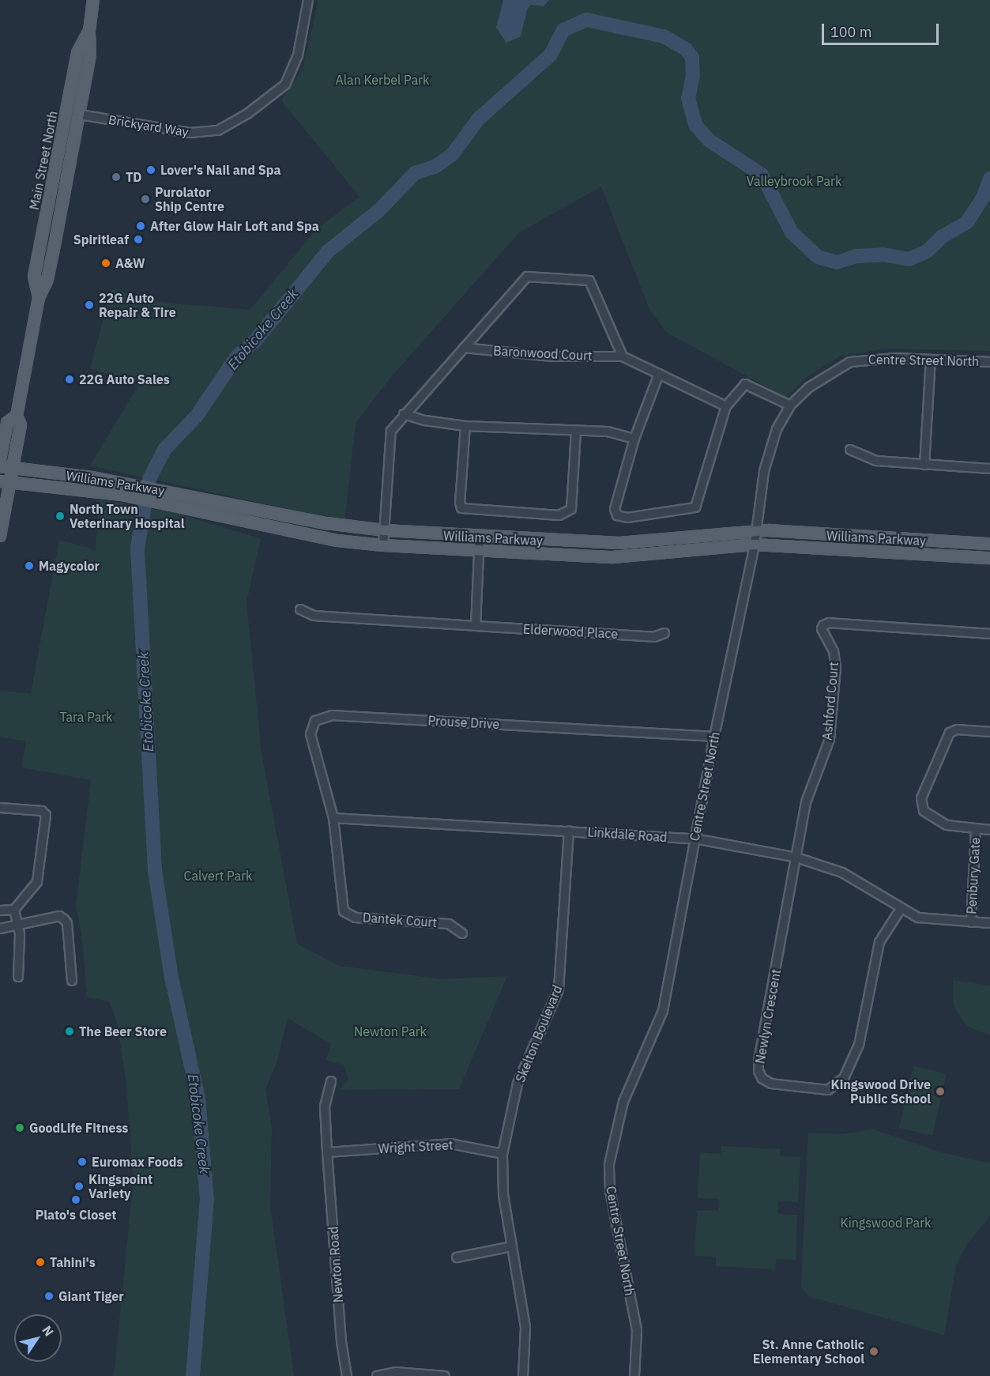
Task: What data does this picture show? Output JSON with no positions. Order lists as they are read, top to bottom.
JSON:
{
  "streets": {
    "main road": ["Main Street North", "Williams Parkway"],
    "street": [
      "Brickyard Way",
      "Baronwood Court",
      "Centre Street North",
      "Elderwood Place",
      "Ashford Court",
      "Prouse Drive",
      "Linkdale Road",
      "Penbury Gate",
      "Dantek Court",
      "Newlyn Crescent",
      "Skelton Boulevard",
      "Wright Street",
      "Newton Road"
    ]
  },
  "crossings": [
    ["Brickyard Way", "Main Street North"],
    ["Main Street North", "Williams Parkway"],
    ["Baronwood Court", "Williams Parkway"],
    ["Centre Street North", "Williams Parkway"],
    ["Centre Street North", "Prouse Drive"],
    ["Centre Street North", "Linkdale Road"],
    ["Ashford Court", "Linkdale Road"],
    ["Ashford Court", "Newlyn Crescent"],
    ["Prouse Drive", "Linkdale Road"],
    ["Prouse Drive", "Dantek Court"],
    ["Linkdale Road", "Penbury Gate"],
    ["Linkdale Road", "Dantek Court"],
    ["Linkdale Road", "Newlyn Crescent"],
    ["Linkdale Road", "Skelton Boulevard"],
    ["Skelton Boulevard", "Wright Street"],
    ["Wright Street", "Newton Road"]
  ],
  "water": ["Etobicoke Creek"],
  "parks": [
    "Alan Kerbel Park",
    "Valleybrook Park",
    "Tara Park",
    "Calvert Park",
    "Newton Park",
    "Kingswood Park"
  ],
  "places": [
    "Lover's Nail and Spa",
    "TD",
    "Purolator Ship Centre",
    "After Glow Hair Loft and Spa",
    "Spiritleaf",
    "A&W",
    "22G Auto Repair & Tire",
    "22G Auto Sales",
    "North Town Veterinary Hospital",
    "Magycolor",
    "The Beer Store",
    "Kingswood Drive Public School",
    "GoodLife Fitness",
    "Euromax Foods",
    "Kingspoint Variety",
    "Plato's Closet",
    "Tahini's",
    "Giant Tiger",
    "St. Anne Catholic Elementary School"
  ],
  "scale_bar": "100 m",
  "north": "top right"
}
